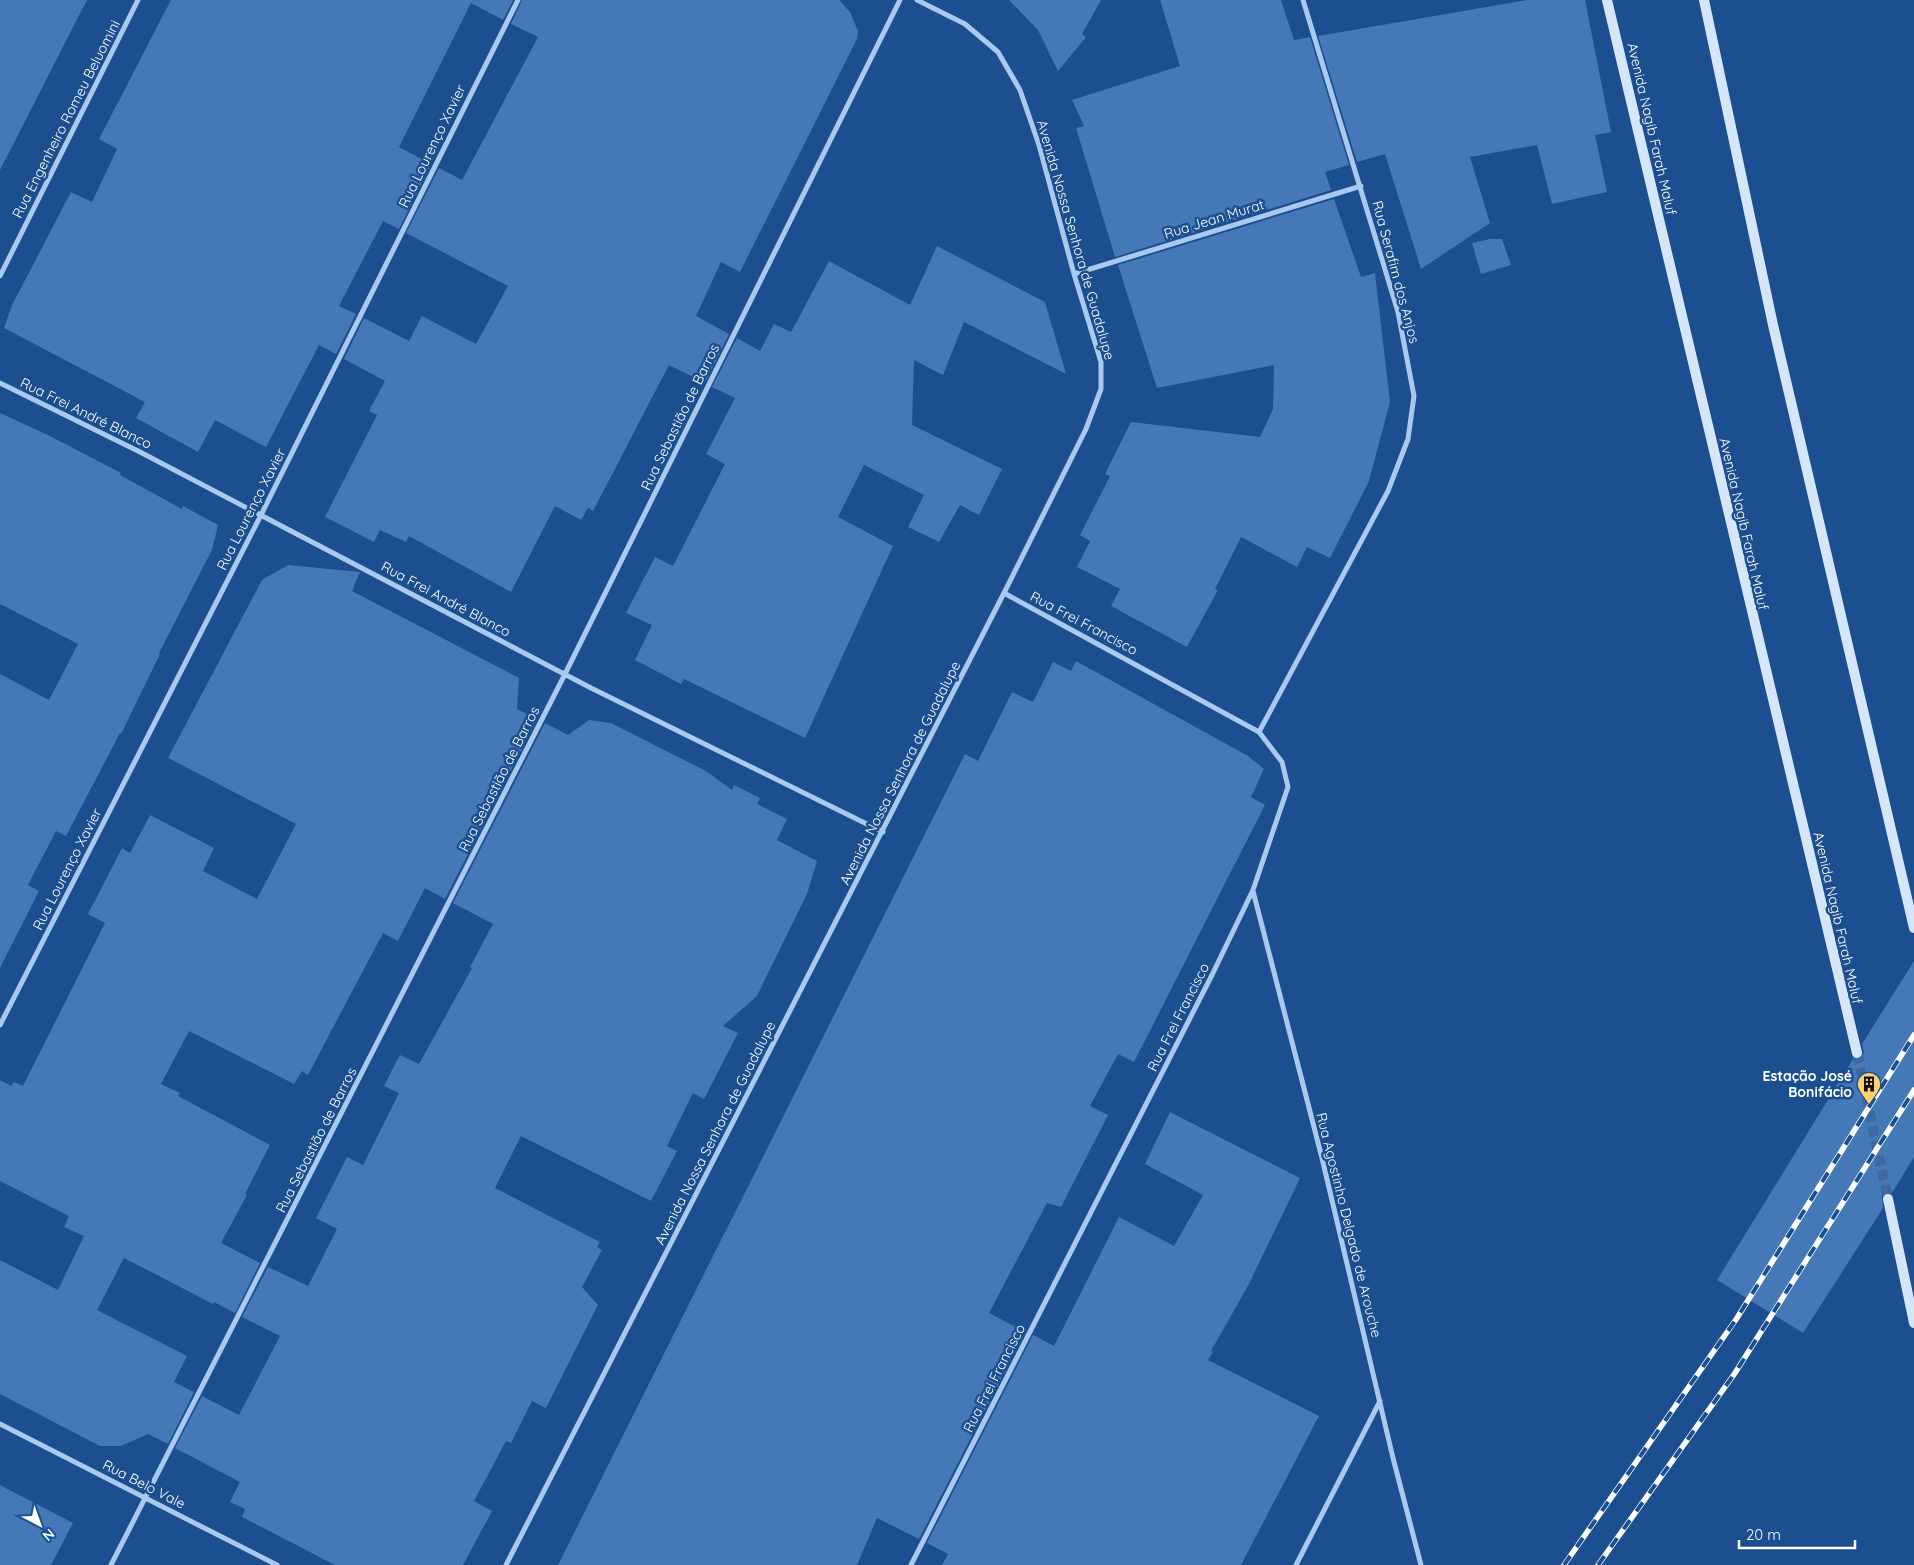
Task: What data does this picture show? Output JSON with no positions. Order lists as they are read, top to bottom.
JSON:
{
  "streets": {
    "main road": ["Avenida Nagib Farah Maluf"],
    "street": [
      "Rua Engenheiro Romeu Beluomini",
      "Rua Lourenço Xavier",
      "Rua Jean Murat",
      "Avenida Nossa Senhora de Guadalupe",
      "Rua Serafim dos Anjos",
      "Rua Frei André Blanco",
      "Rua Sebastião de Barros",
      "Rua Frei Francisco",
      "Rua Agostinho Delgado de Arouche",
      "Rua Belo Vale"
    ]
  },
  "crossings": [
    ["Rua Lourenço Xavier", "Rua Frei André Blanco"],
    ["Rua Jean Murat", "Avenida Nossa Senhora de Guadalupe"],
    ["Rua Jean Murat", "Rua Serafim dos Anjos"],
    ["Avenida Nossa Senhora de Guadalupe", "Rua Frei André Blanco"],
    ["Avenida Nossa Senhora de Guadalupe", "Rua Frei Francisco"],
    ["Rua Serafim dos Anjos", "Rua Frei Francisco"],
    ["Rua Frei André Blanco", "Rua Sebastião de Barros"],
    ["Rua Sebastião de Barros", "Rua Belo Vale"],
    ["Rua Frei Francisco", "Rua Agostinho Delgado de Arouche"]
  ],
  "places": {
    "building": ["Estação José Bonifácio"]
  },
  "scale_bar": "20 m",
  "north": "bottom right"
}
